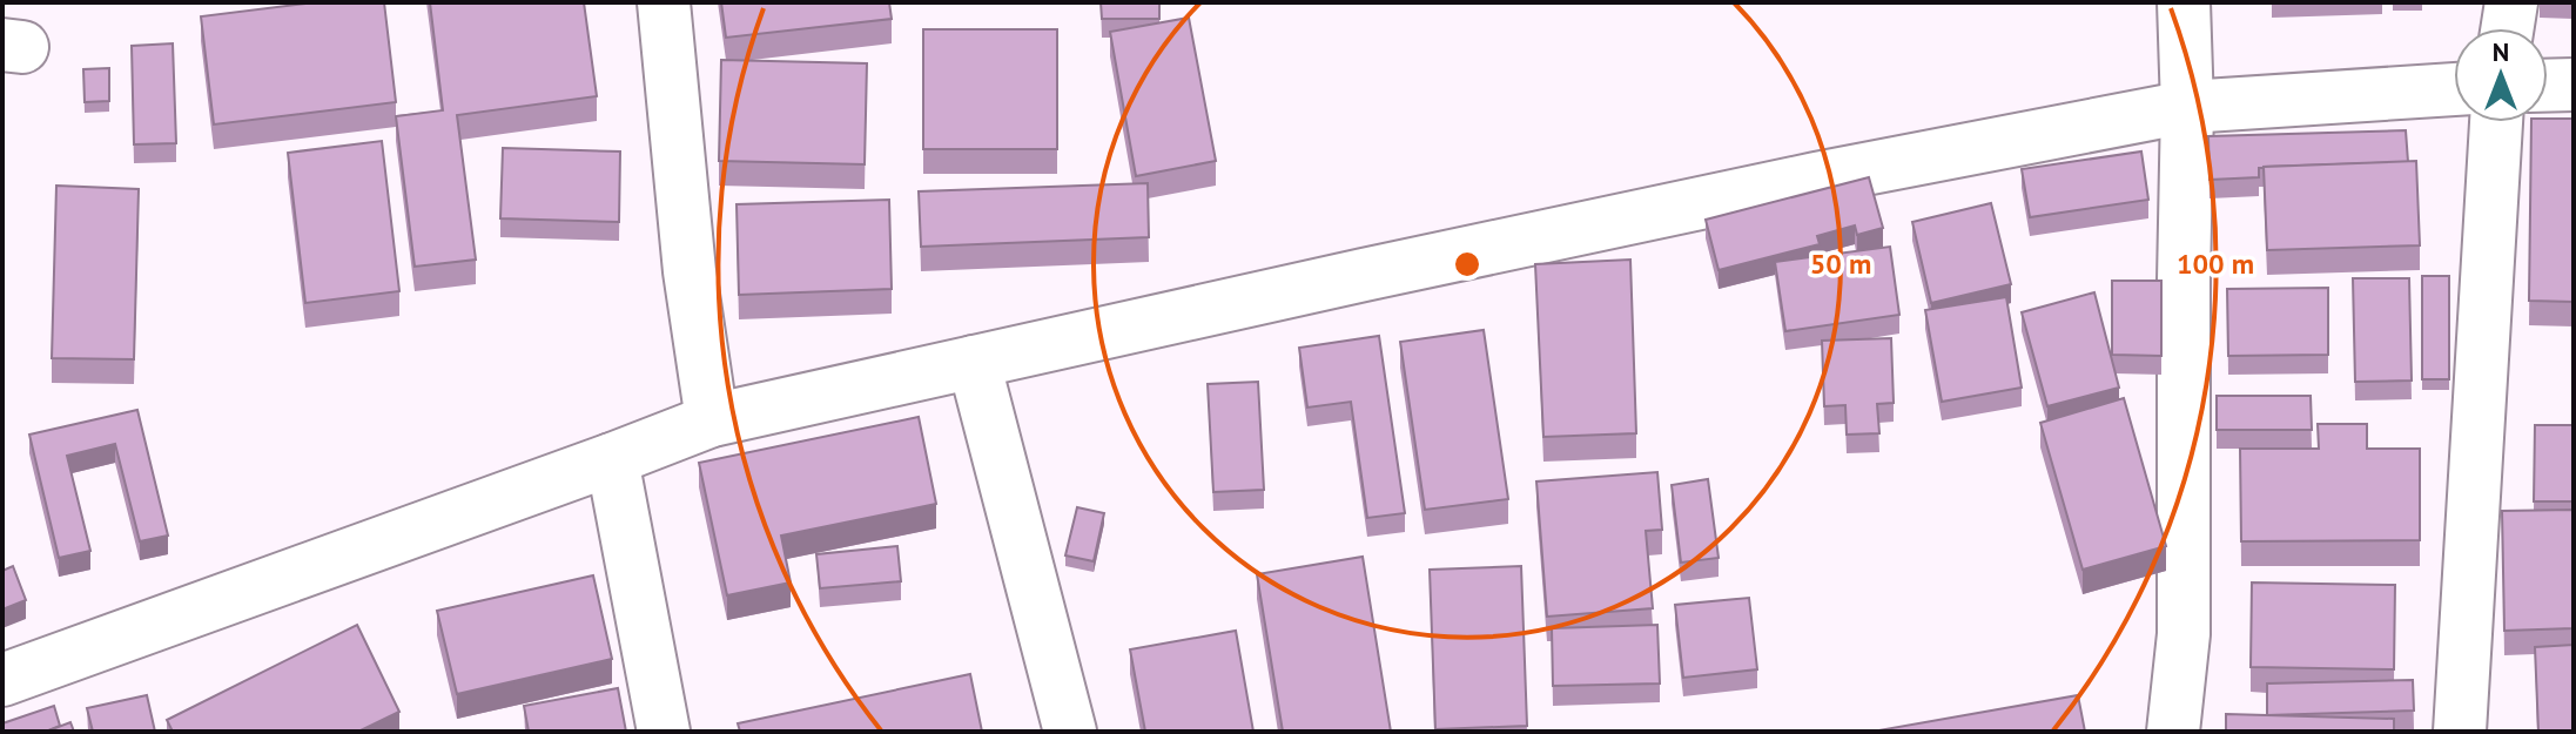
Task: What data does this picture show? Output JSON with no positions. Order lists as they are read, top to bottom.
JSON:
{
  "north": "top",
  "rings": ["50 m", "100 m"]
}
